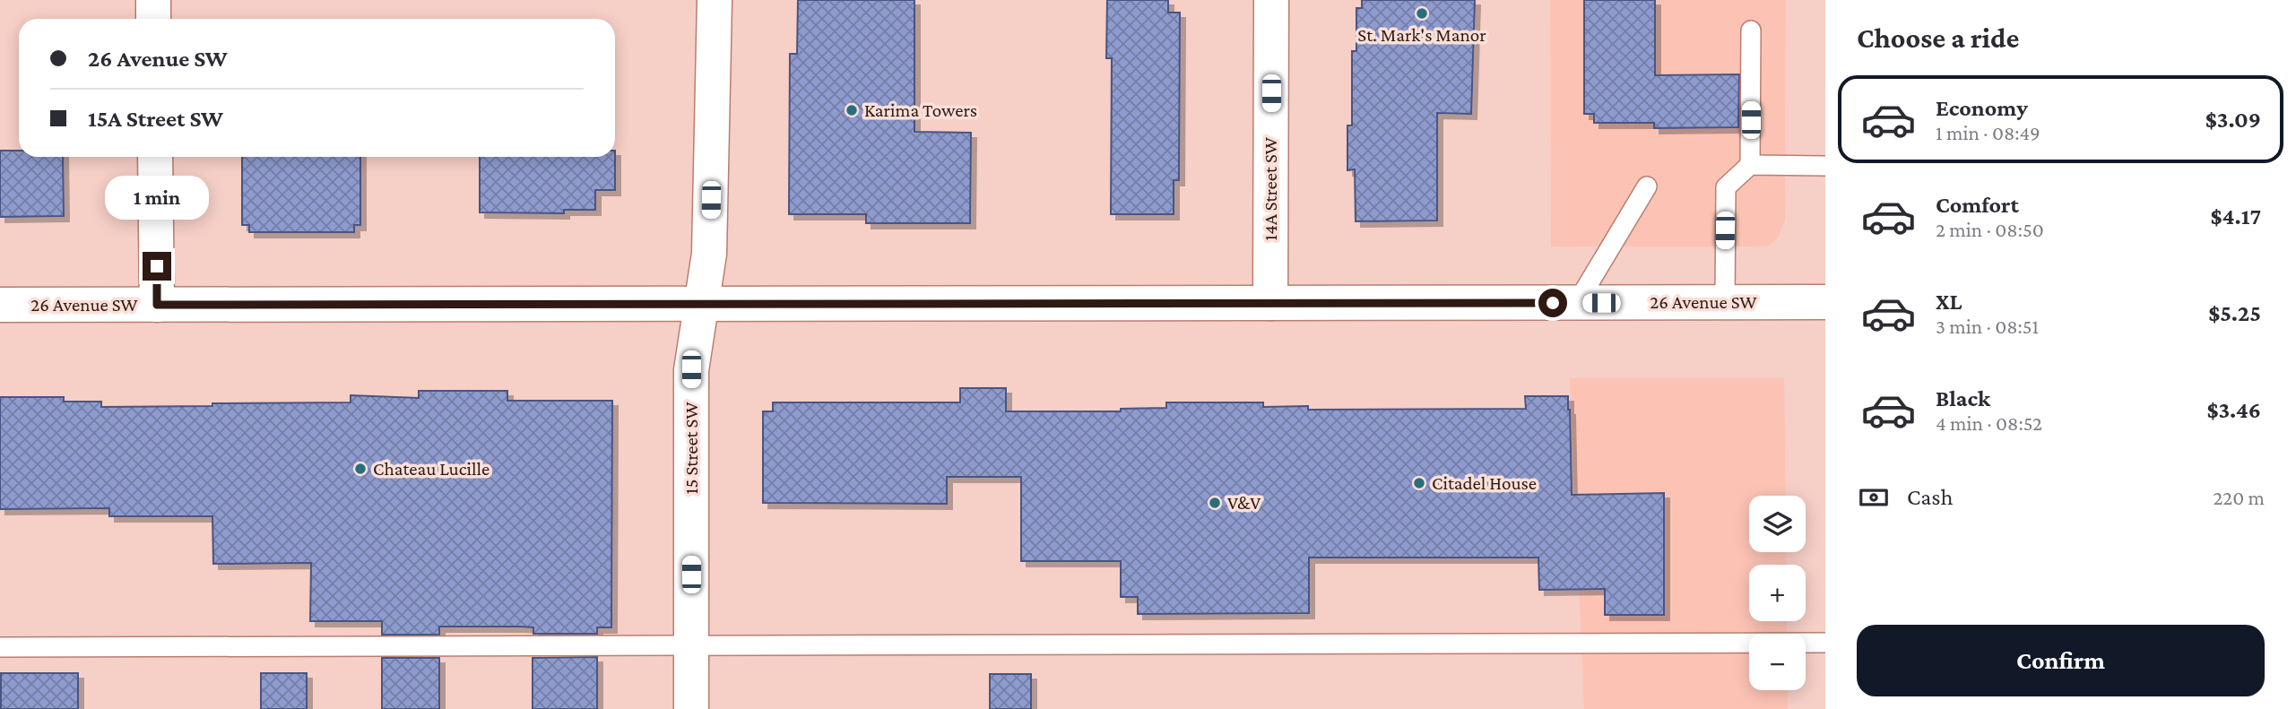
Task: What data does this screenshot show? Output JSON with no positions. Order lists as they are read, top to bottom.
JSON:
{
  "streets": {
    "street": ["14A Street SW", "26 Avenue SW", "15 Street SW"]
  },
  "crossings": [
    ["14A Street SW", "26 Avenue SW"],
    ["26 Avenue SW", "15 Street SW"]
  ],
  "places": [
    "St. Mark's Manor",
    "Karima Towers",
    "Chateau Lucille",
    "Citadel House",
    "V&V"
  ],
  "page": {
    "heading": "Choose a ride",
    "banner": ["26 Avenue SW", "15A Street SW"],
    "list": [
      {
        "name": "Economy",
        "note": "1 min · 08:49",
        "value": "$3.09"
      },
      {
        "name": "Comfort",
        "note": "2 min · 08:50",
        "value": "$4.17"
      },
      {
        "name": "XL",
        "note": "3 min · 08:51",
        "value": "$5.25"
      },
      {
        "name": "Black",
        "note": "4 min · 08:52",
        "value": "$3.46"
      }
    ],
    "bubble": "1 min",
    "pay": ["Cash", "220 m"],
    "map_buttons": ["+", "−"],
    "buttons": "Confirm"
  }
}
